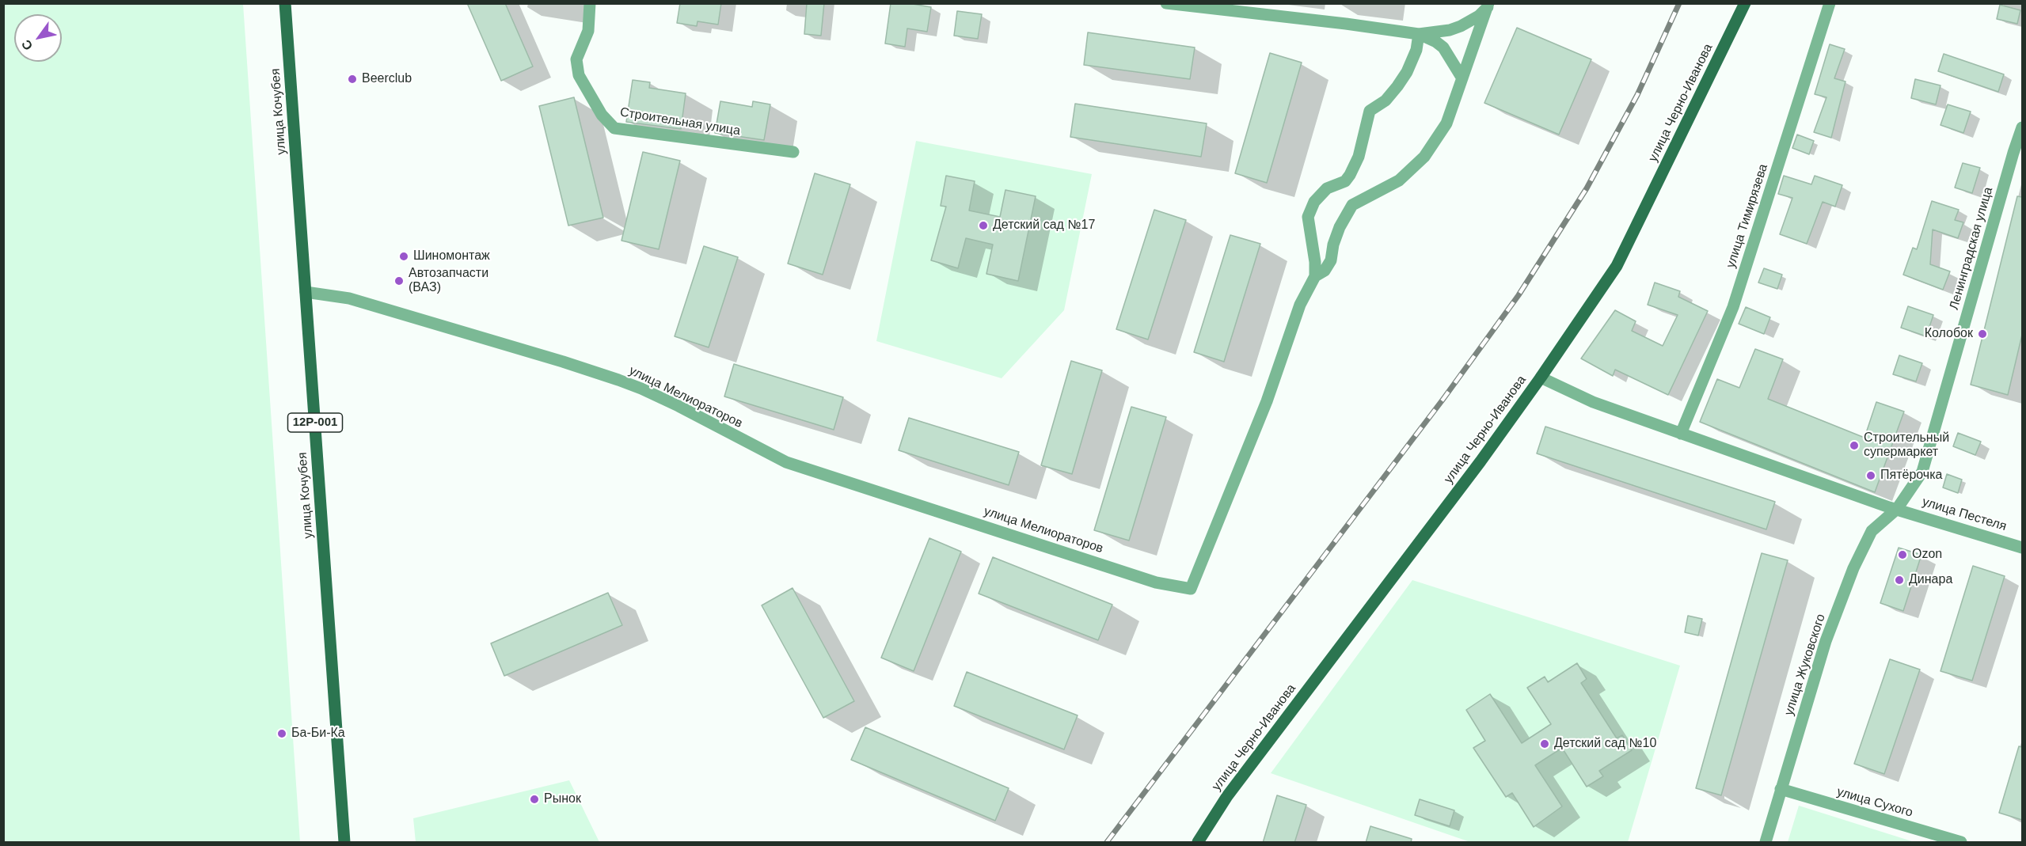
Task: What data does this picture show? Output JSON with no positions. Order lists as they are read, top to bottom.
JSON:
{
  "streets": {
    "main road": ["улица Черно-Иванова", "улица Кочубея", "12Р-001"],
    "street": [
      "Строительная улица",
      "улица Тимирязева",
      "Ленинградская улица",
      "улица Мелиораторов",
      "улица Пестеля",
      "улица Жуковского",
      "улица Сухого"
    ]
  },
  "crossings": [
    ["улица Черно-Иванова", "улица Пестеля"],
    ["улица Кочубея", "улица Мелиораторов"],
    ["улица Тимирязева", "улица Пестеля"],
    ["Ленинградская улица", "улица Пестеля"],
    ["Ленинградская улица", "улица Жуковского"],
    ["улица Пестеля", "улица Жуковского"],
    ["улица Жуковского", "улица Сухого"]
  ],
  "places": [
    "Beerclub",
    "Детский сад №17",
    "Шиномонтаж",
    "Автозапчасти (ВАЗ)",
    "Колобок",
    "Строительный супермаркет",
    "Пятёрочка",
    "Ozon",
    "Динара",
    "Ба-Би-Ка",
    "Детский сад №10",
    "Рынок"
  ],
  "north": "bottom left"
}
